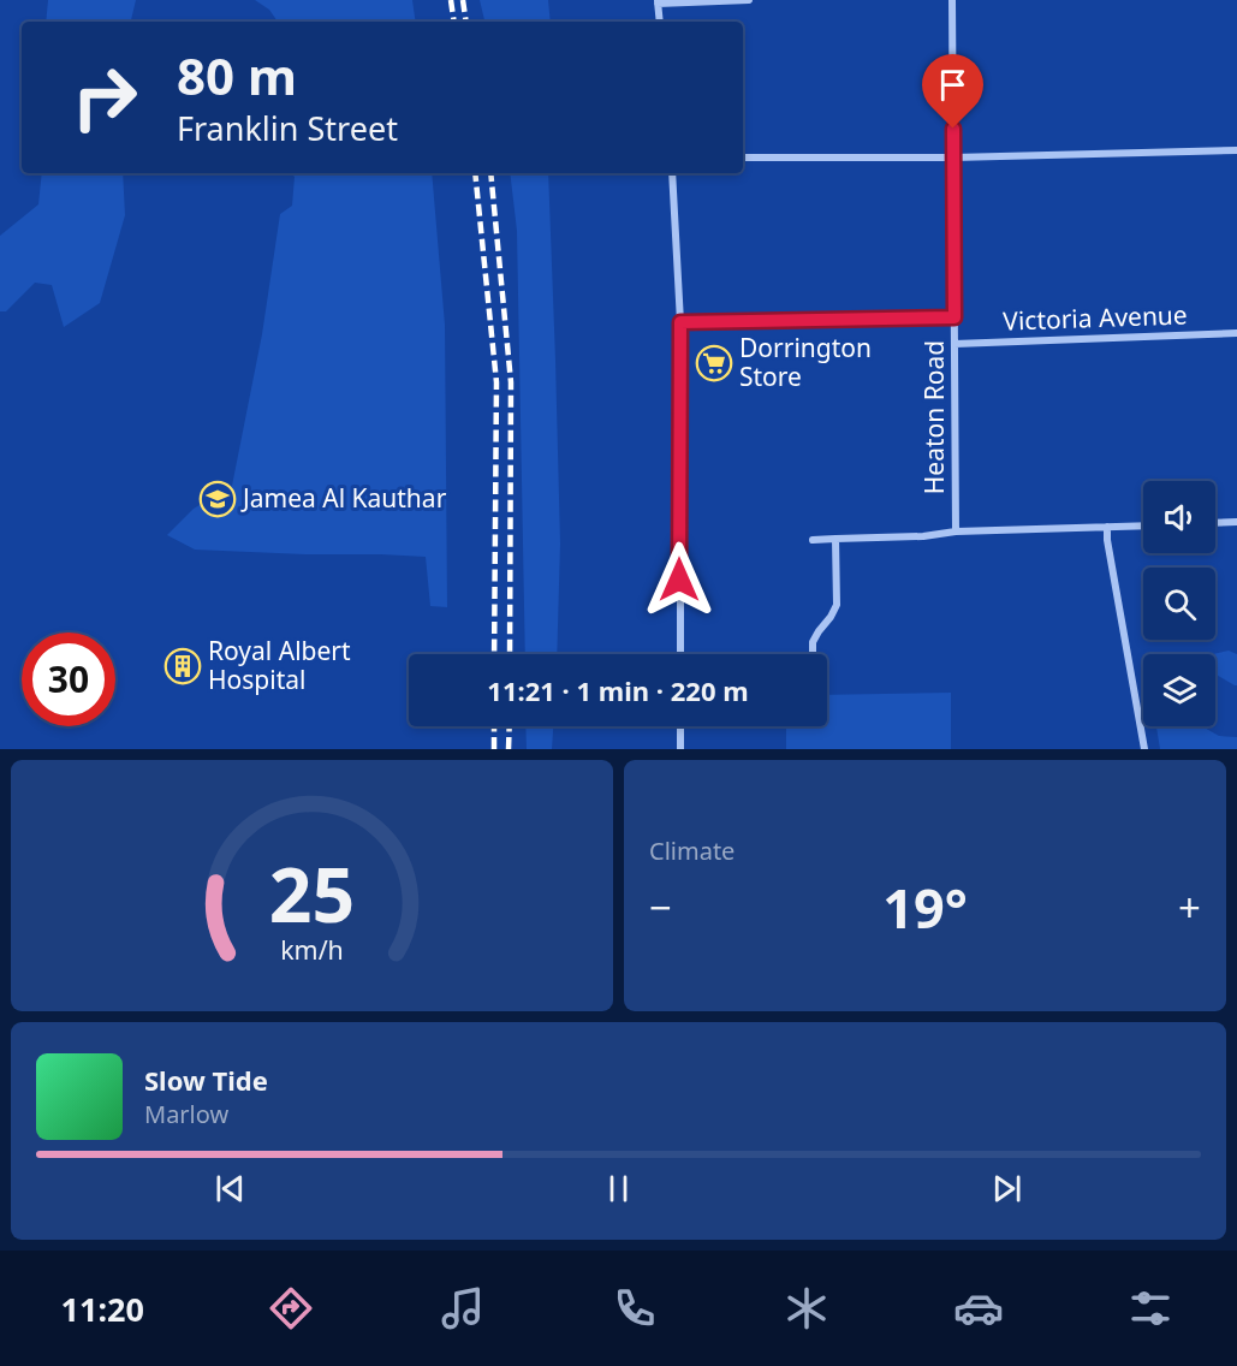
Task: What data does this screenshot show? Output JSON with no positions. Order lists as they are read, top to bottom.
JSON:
{
  "streets": {
    "street": ["Victoria Avenue", "Heaton Road"]
  },
  "crossings": [
    ["Victoria Avenue", "Heaton Road"]
  ],
  "places": {
    "supermarket": ["Dorrington Store"],
    "school or university": ["Jamea Al Kauthar"],
    "building": ["Royal Albert Hospital"]
  },
  "page": {
    "turn": ["80 m", "Franklin Street"],
    "limit": "30",
    "trip": "11:21 · 1 min · 220 m",
    "tile": "Climate",
    "heat": ["−", "19°", "+"],
    "song": ["Slow Tide", "Marlow"],
    "tabs": "11:20",
    "gauge": ["25", "km/h"]
  }
}
